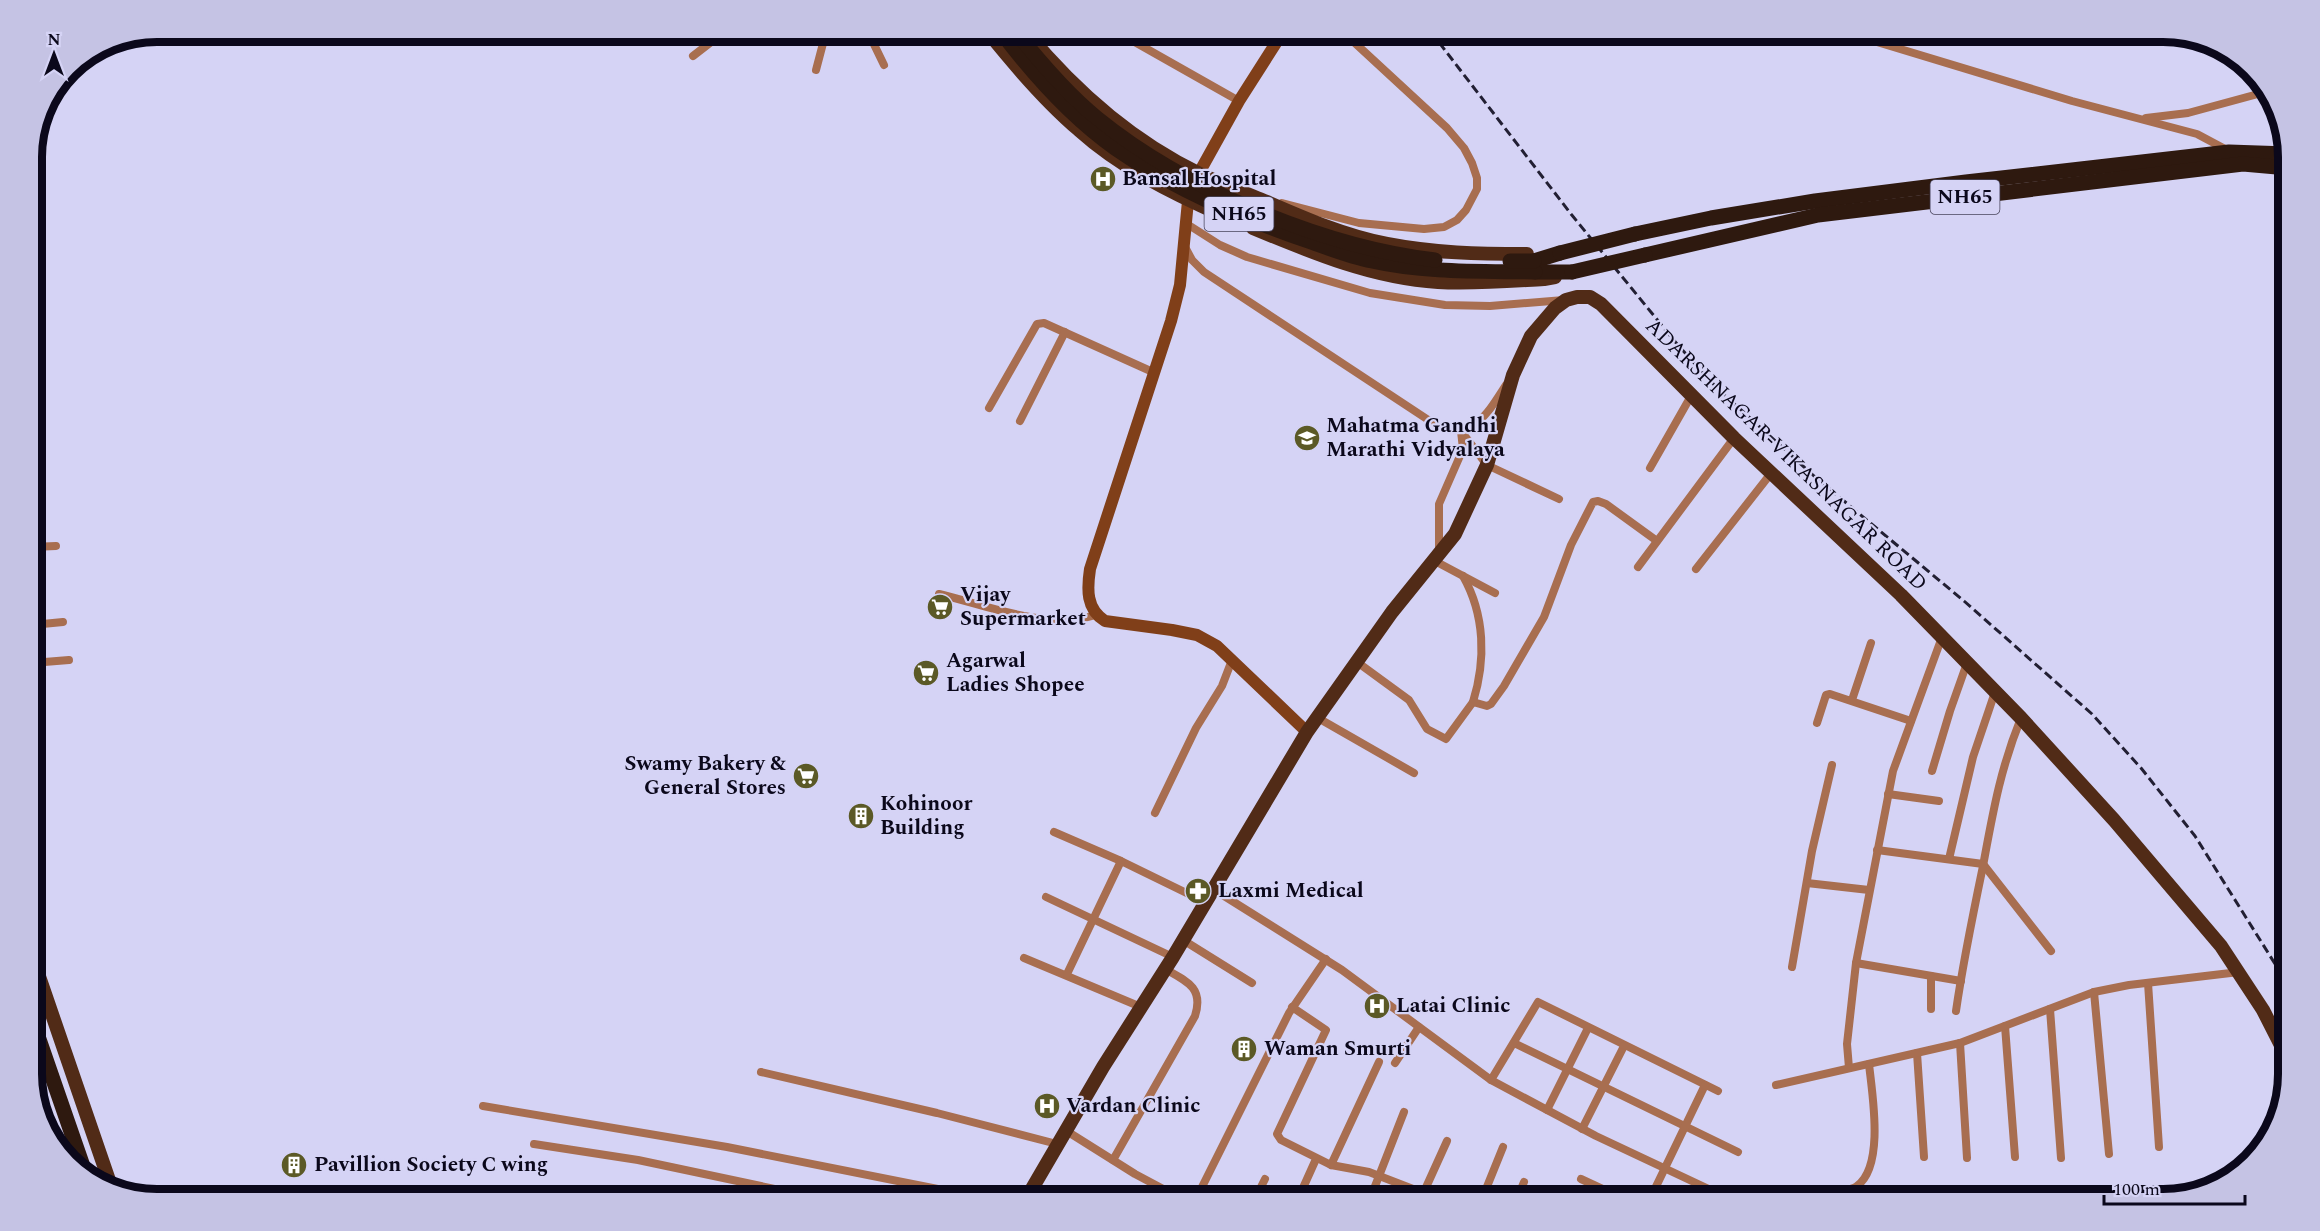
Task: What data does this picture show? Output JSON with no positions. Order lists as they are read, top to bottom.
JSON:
{
  "streets": {
    "highway": ["NH65"],
    "main road": ["ADARSHNAGAR-VIKASNAGAR ROAD"]
  },
  "places": {
    "hospital": ["Bansal Hospital", "Latai Clinic", "Vardan Clinic"],
    "school or university": ["Mahatma Gandhi Marathi Vidyalaya"],
    "supermarket": ["Vijay Supermarket", "Agarwal Ladies Shopee", "Swamy Bakery & General Stores"],
    "building": ["Kohinoor Building", "Waman Smurti", "Pavillion Society C wing"],
    "pharmacy": ["Laxmi Medical"]
  },
  "scale_bar": "100 m",
  "north": "top"
}
